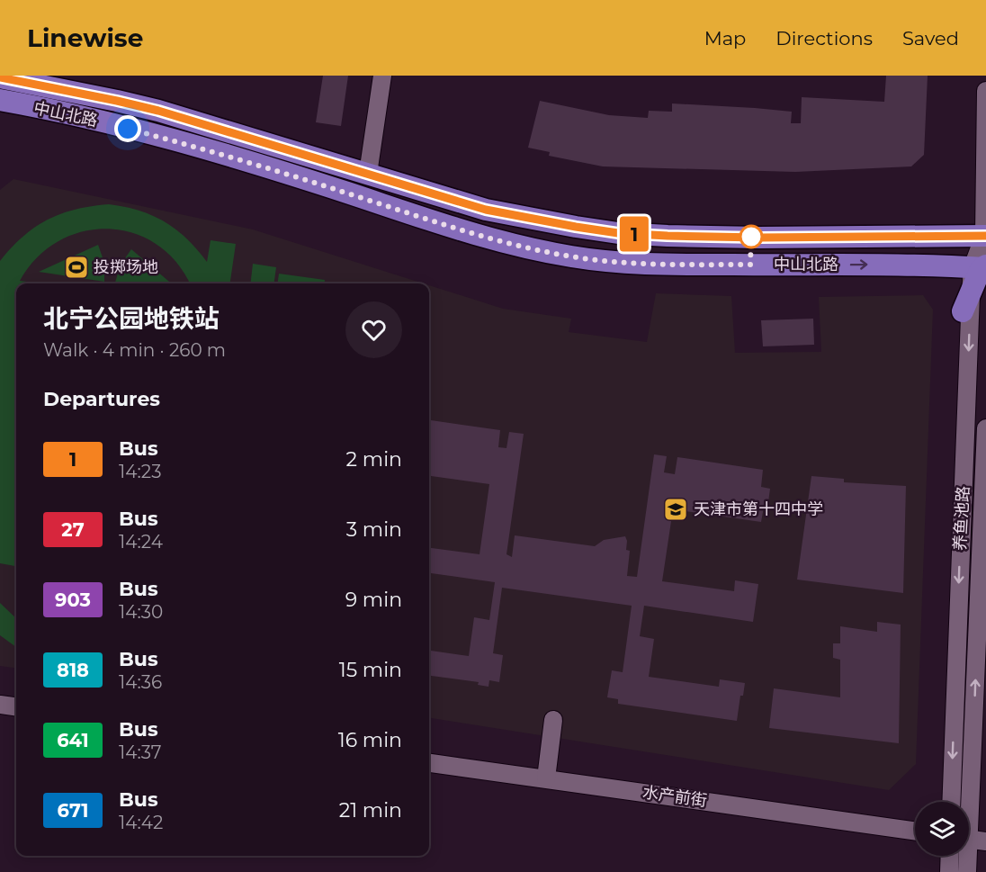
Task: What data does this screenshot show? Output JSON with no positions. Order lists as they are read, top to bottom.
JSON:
{
  "streets": {
    "main road": ["中山北路"],
    "street": ["养鱼池路", "水产前街"]
  },
  "crossings": [
    ["中山北路", "养鱼池路"]
  ],
  "places": {
    "sports": ["投掷场地"],
    "school or university": ["天津市第十四中学"]
  },
  "lines": ["bus line 1"],
  "page": {
    "header": "Linewise",
    "nav": ["Map", "Directions", "Saved"],
    "on_map": "1",
    "heading": [
      ["北宁公园地铁站", "Walk · 4 min · 260 m"],
      "Departures"
    ],
    "list": [
      {
        "mark": "1",
        "name": "Bus",
        "note": "14:23",
        "value": "2 min"
      },
      {
        "mark": "27",
        "name": "Bus",
        "note": "14:24",
        "value": "3 min"
      },
      {
        "mark": "903",
        "name": "Bus",
        "note": "14:30",
        "value": "9 min"
      },
      {
        "mark": "818",
        "name": "Bus",
        "note": "14:36",
        "value": "15 min"
      },
      {
        "mark": "641",
        "name": "Bus",
        "note": "14:37",
        "value": "16 min"
      },
      {
        "mark": "671",
        "name": "Bus",
        "note": "14:42",
        "value": "21 min"
      }
    ]
  }
}
